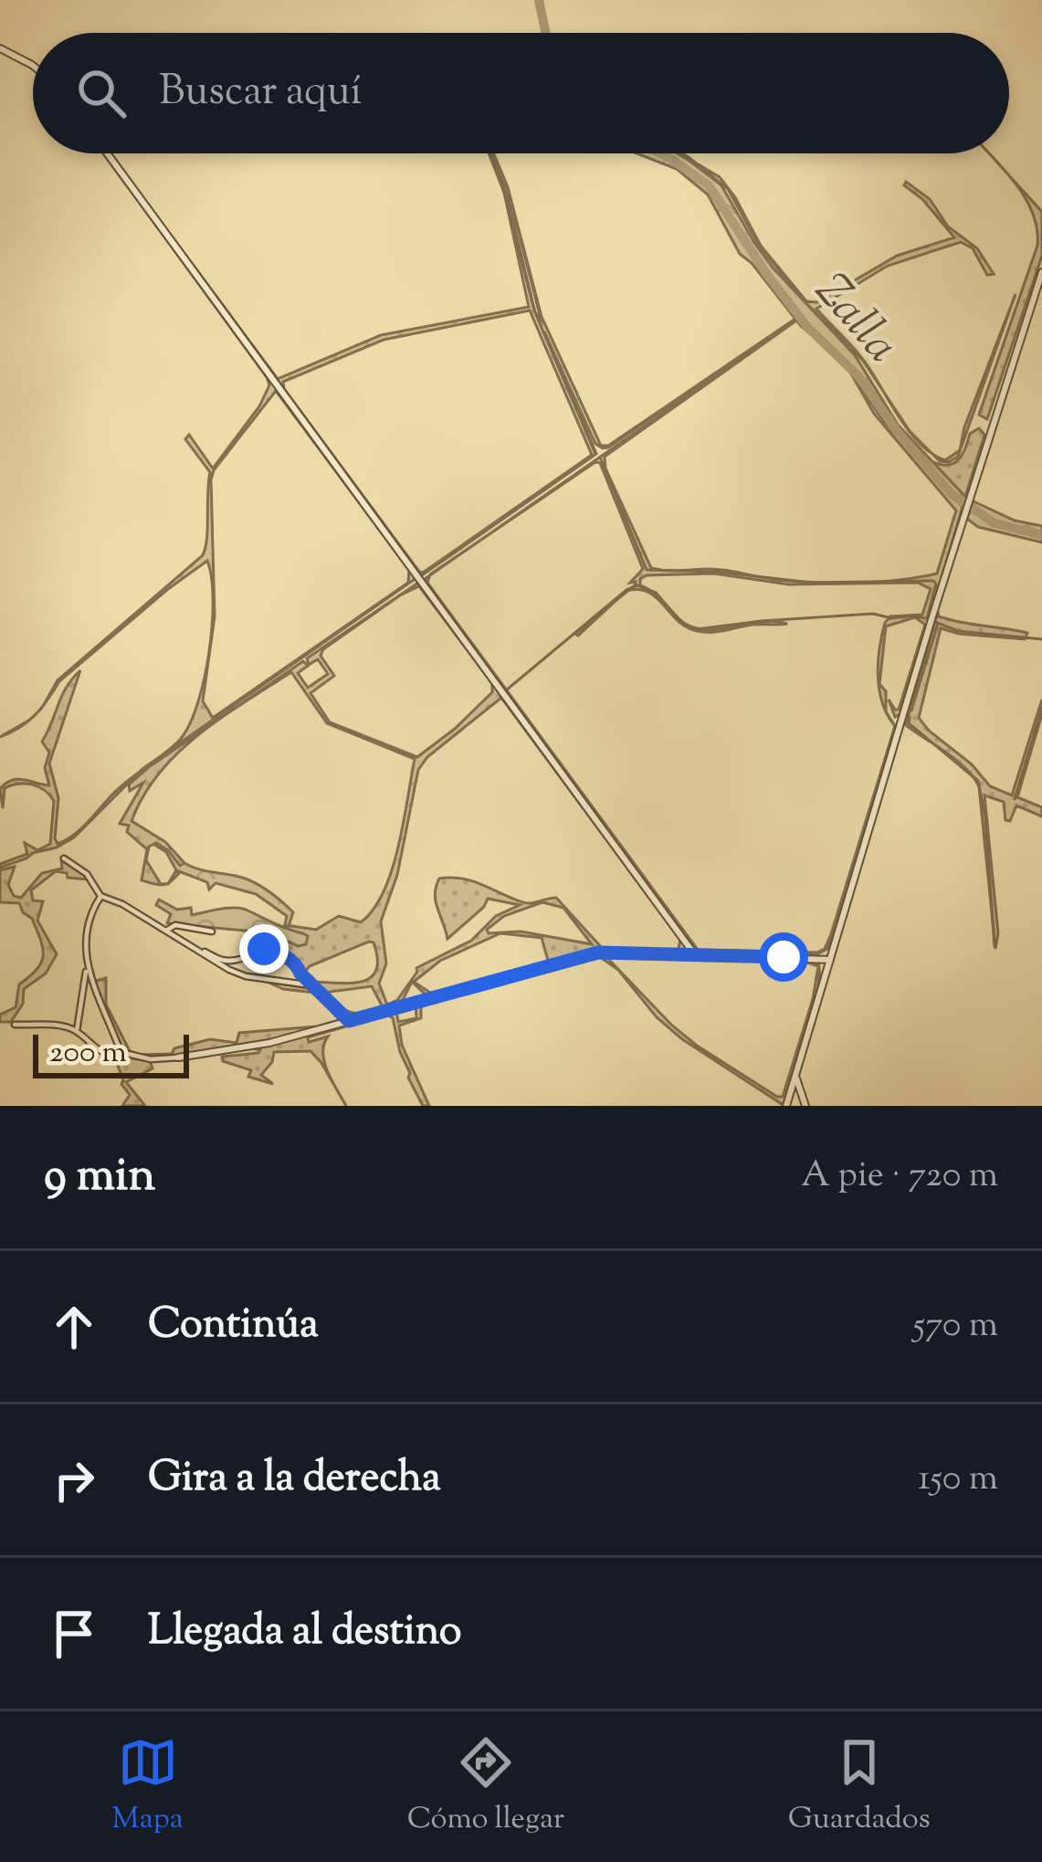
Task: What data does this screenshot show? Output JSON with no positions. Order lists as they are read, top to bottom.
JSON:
{
  "water": ["Zalla"],
  "scale_bar": "200 m",
  "page": {
    "search": "Buscar aquí",
    "scale": "200 m",
    "heading": ["9 min", "A pie · 720 m"],
    "list": [
      ["Continúa", "570 m"],
      ["Gira a la derecha", "150 m"],
      "Llegada al destino"
    ],
    "nav": ["Mapa", "Cómo llegar", "Guardados"]
  }
}
